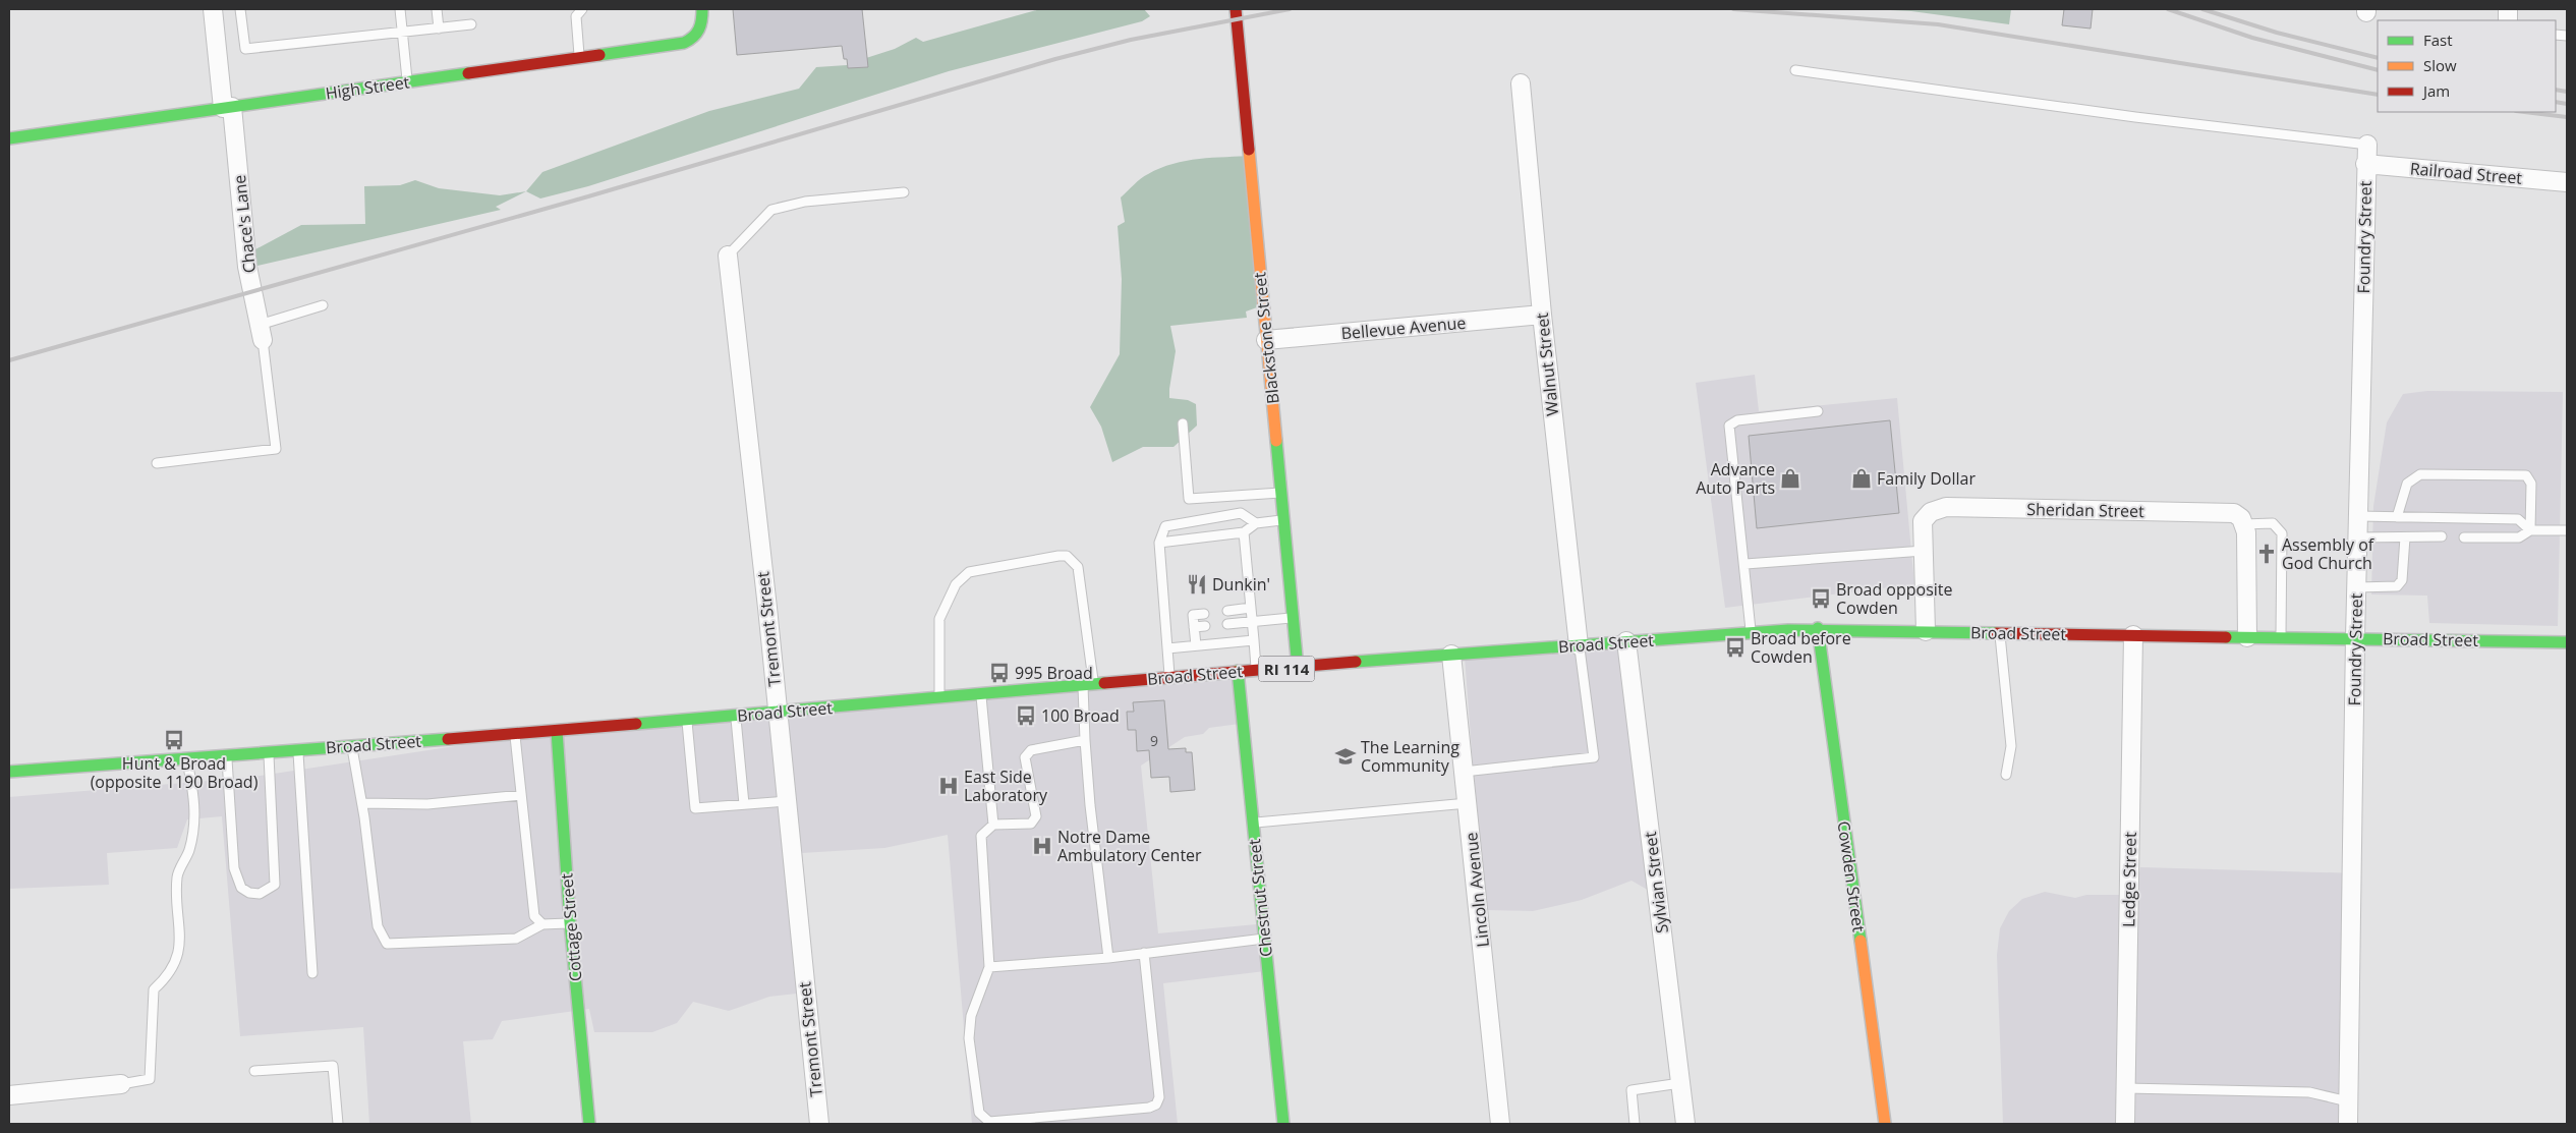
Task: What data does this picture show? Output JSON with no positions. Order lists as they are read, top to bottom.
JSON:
{
  "streets": {
    "street": [
      "High Street",
      "Railroad Street",
      "Chace's Lane",
      "Foundry Street",
      "Bellevue Avenue",
      "Blackstone Street",
      "Walnut Street",
      "Sheridan Street",
      "Tremont Street",
      "Broad Street",
      "RI 114",
      "Cowden Street",
      "Ledge Street",
      "Sylvian Street",
      "Lincoln Avenue",
      "Chestnut Street",
      "Cottage Street"
    ]
  },
  "crossings": [
    ["High Street", "Chace's Lane"],
    ["Railroad Street", "Foundry Street"],
    ["Foundry Street", "Broad Street"],
    ["Bellevue Avenue", "Blackstone Street"],
    ["Bellevue Avenue", "Walnut Street"],
    ["Blackstone Street", "Broad Street"],
    ["Walnut Street", "Broad Street"],
    ["Sheridan Street", "Broad Street"],
    ["Tremont Street", "Broad Street"],
    ["Broad Street", "Cowden Street"],
    ["Broad Street", "Ledge Street"],
    ["Broad Street", "Sylvian Street"],
    ["Broad Street", "Lincoln Avenue"],
    ["Broad Street", "Chestnut Street"],
    ["Broad Street", "Cottage Street"]
  ],
  "places": {
    "shop": ["Advance Auto Parts", "Family Dollar"],
    "church": ["Assembly of God Church"],
    "restaurant": ["Dunkin'"],
    "bus stop": [
      "Broad opposite Cowden",
      "Broad before Cowden",
      "995 Broad",
      "100 Broad",
      "Hunt & Broad (opposite 1190 Broad)"
    ],
    "school or university": ["The Learning Community"],
    "hospital": ["East Side Laboratory", "Notre Dame Ambulatory Center"]
  },
  "house_numbers": ["9"],
  "legend": ["Fast", "Slow", "Jam"]
}
